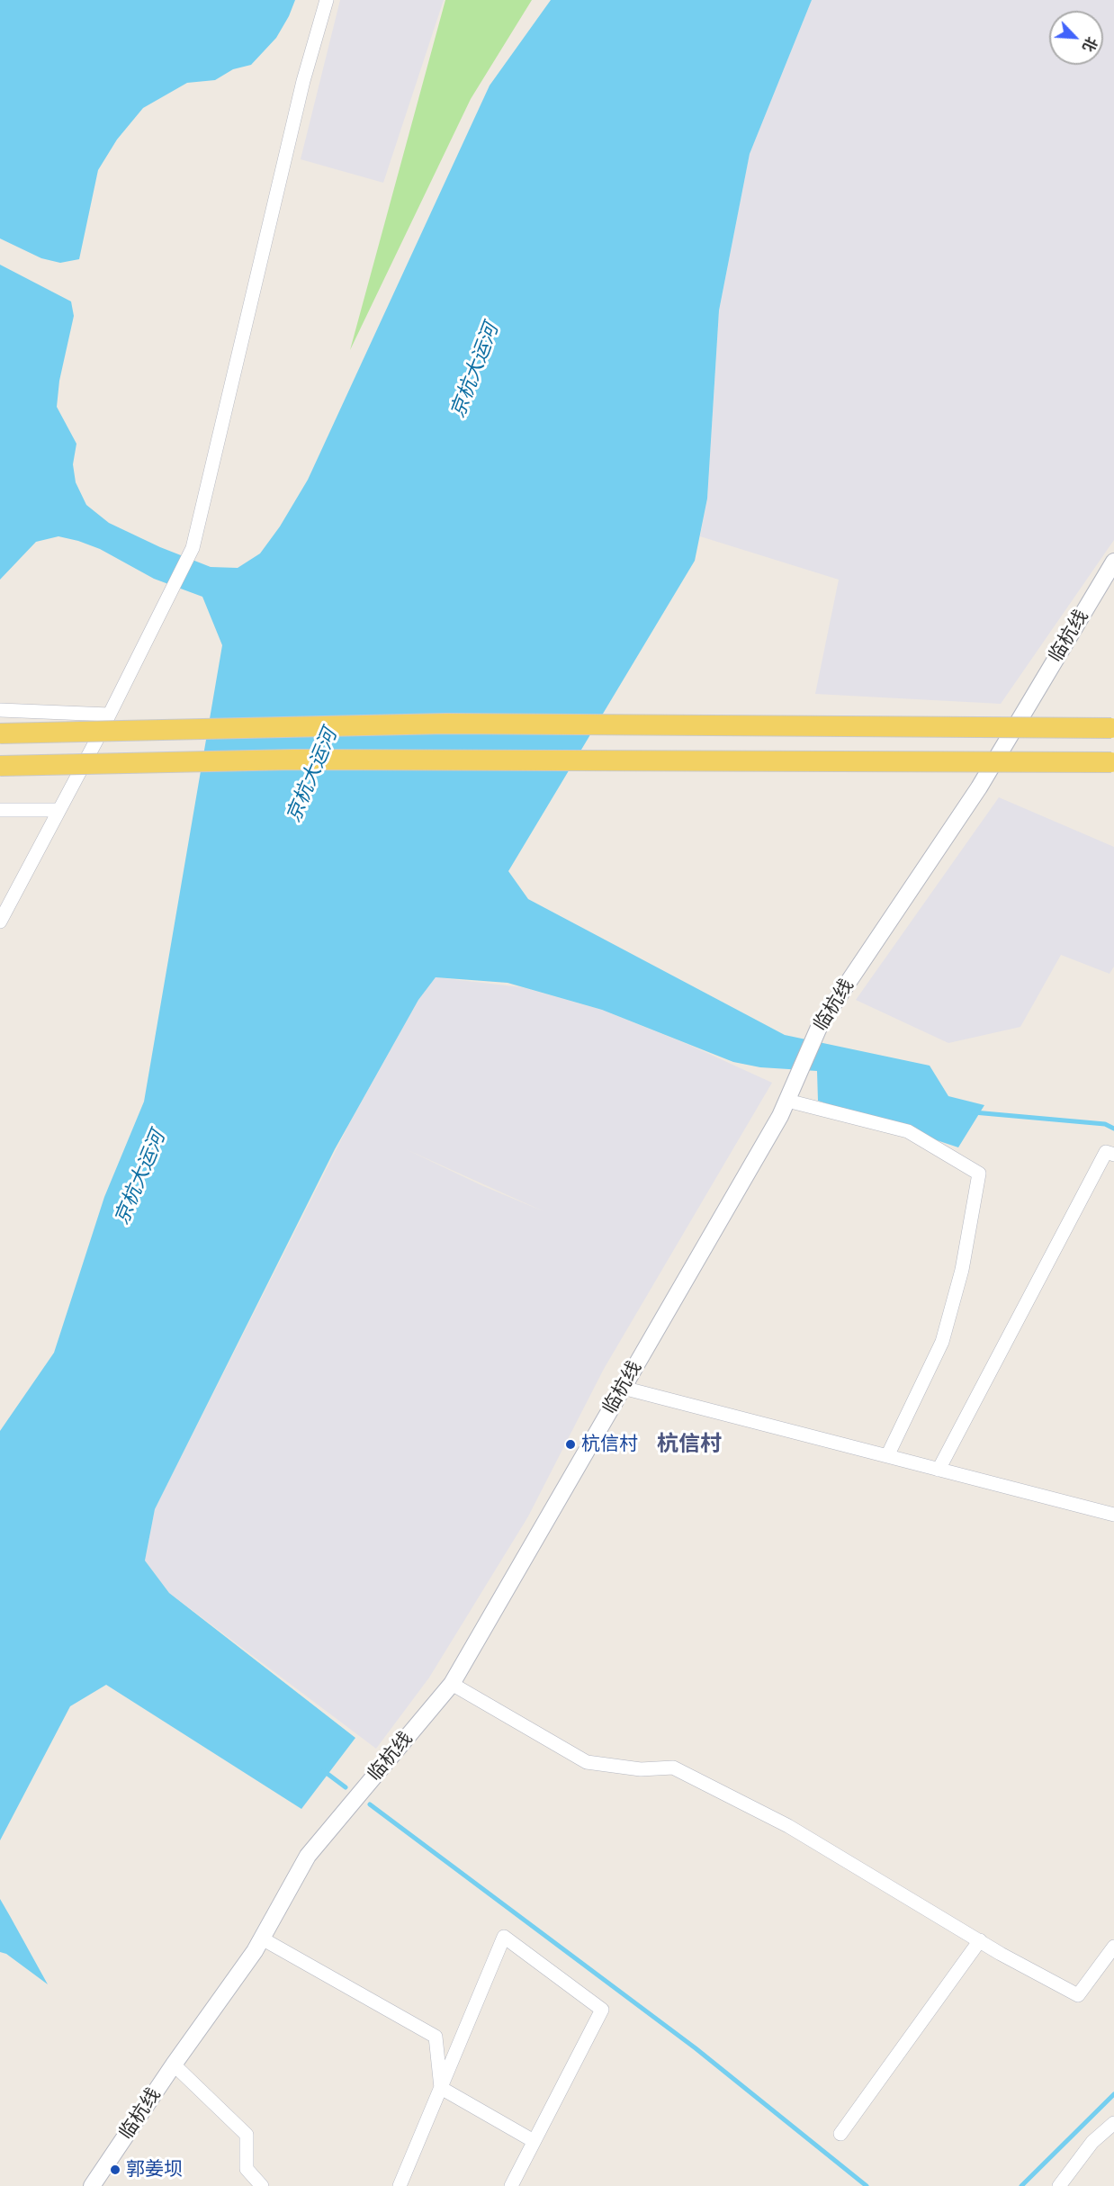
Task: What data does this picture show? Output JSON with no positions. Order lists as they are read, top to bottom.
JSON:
{
  "streets": {
    "street": ["临杭线"]
  },
  "districts": ["杭信村"],
  "water": ["京杭大运河"],
  "places": ["杭信村", "郭姜坝"],
  "north": "bottom right"
}
